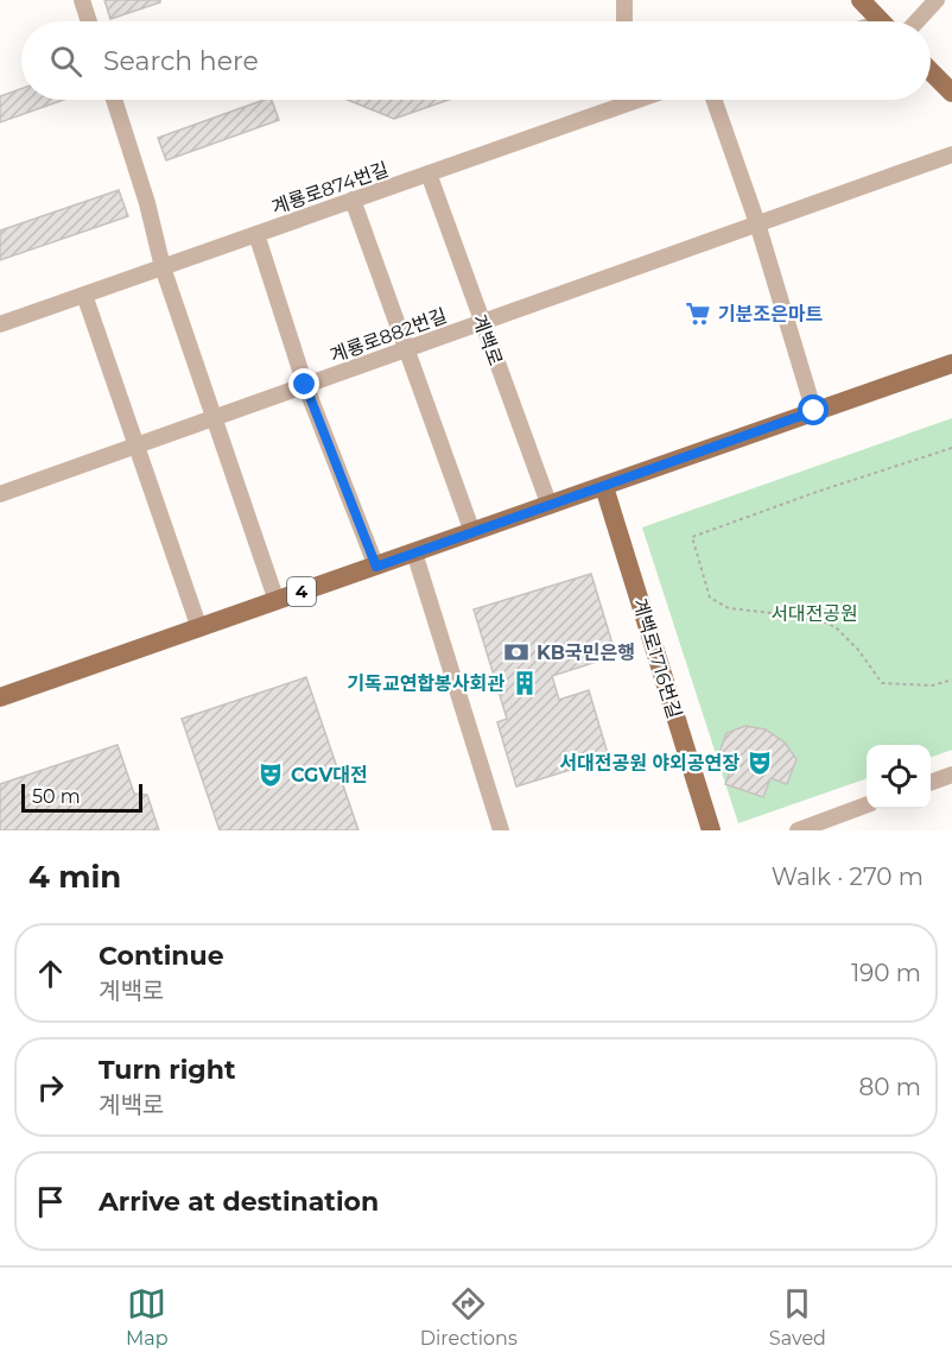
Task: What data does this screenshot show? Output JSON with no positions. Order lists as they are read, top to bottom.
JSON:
{
  "streets": {
    "main road": ["4", "계백로1716번길"],
    "street": ["계룡로874번길", "계룡로882번길", "계백로"]
  },
  "crossings": [
    ["계룡로874번길", "계백로"],
    ["계룡로882번길", "계백로"],
    ["계백로", "4"],
    ["4", "계백로1716번길"]
  ],
  "parks": ["서대전공원"],
  "places": {
    "supermarket": ["기분조은마트"],
    "bank": ["KB국민은행"],
    "building": ["기독교연합봉사회관"],
    "theatre": ["서대전공원 야외공연장", "CGV대전"]
  },
  "scale_bar": "50 m",
  "page": {
    "search": "Search here",
    "scale": "50 m",
    "heading": ["4 min", "Walk · 270 m"],
    "list": [
      ["Continue", "계백로", "190 m"],
      ["Turn right", "계백로", "80 m"],
      "Arrive at destination"
    ],
    "nav": ["Map", "Directions", "Saved"]
  }
}
